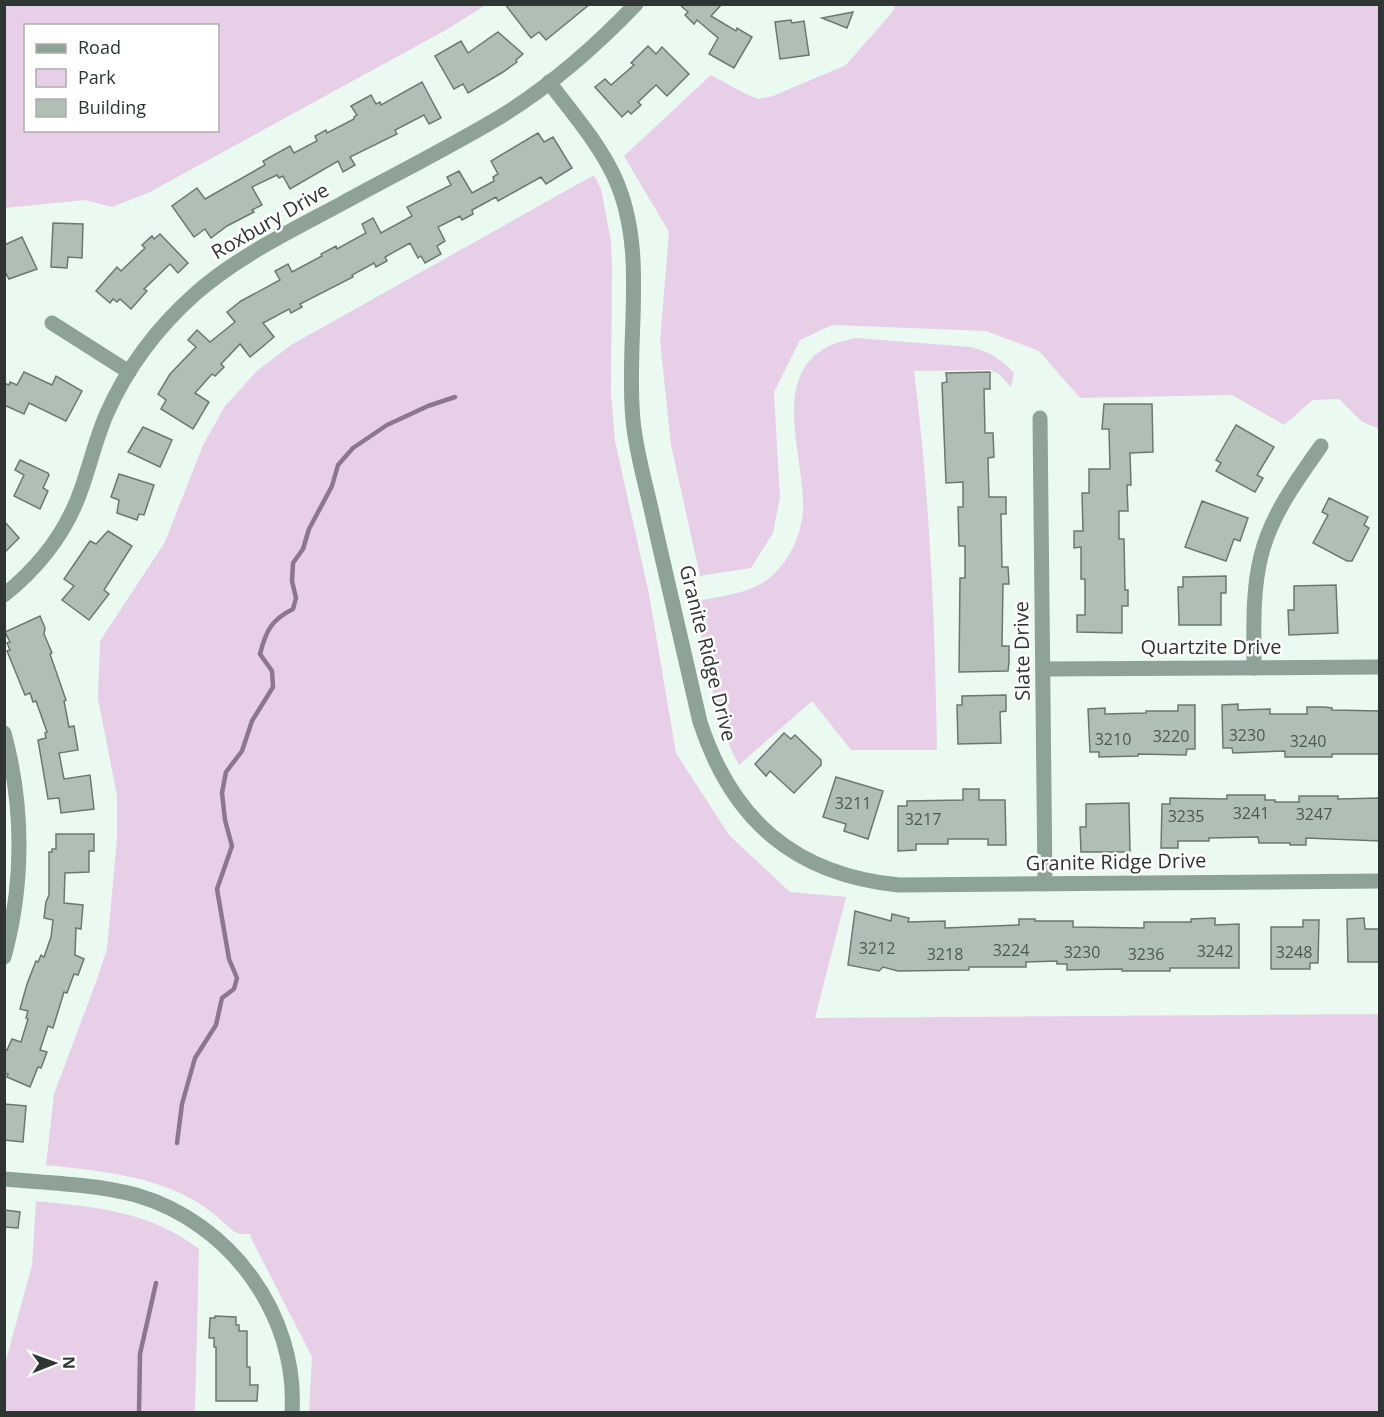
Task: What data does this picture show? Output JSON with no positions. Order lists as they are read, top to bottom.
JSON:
{
  "streets": {
    "street": [
      "Roxbury Drive",
      "Quartzite Drive",
      "Slate Drive",
      "Granite Ridge Drive"
    ]
  },
  "crossings": [
    ["Roxbury Drive", "Granite Ridge Drive"],
    ["Quartzite Drive", "Slate Drive"],
    ["Slate Drive", "Granite Ridge Drive"]
  ],
  "house_numbers": [
    "3230",
    "3220",
    "3210",
    "3240",
    "3211",
    "3241",
    "3247",
    "3235",
    "3217",
    "3212",
    "3224",
    "3242",
    "3230",
    "3248",
    "3218",
    "3236"
  ],
  "legend": ["Road", "Park", "Building"],
  "north": "right"
}
